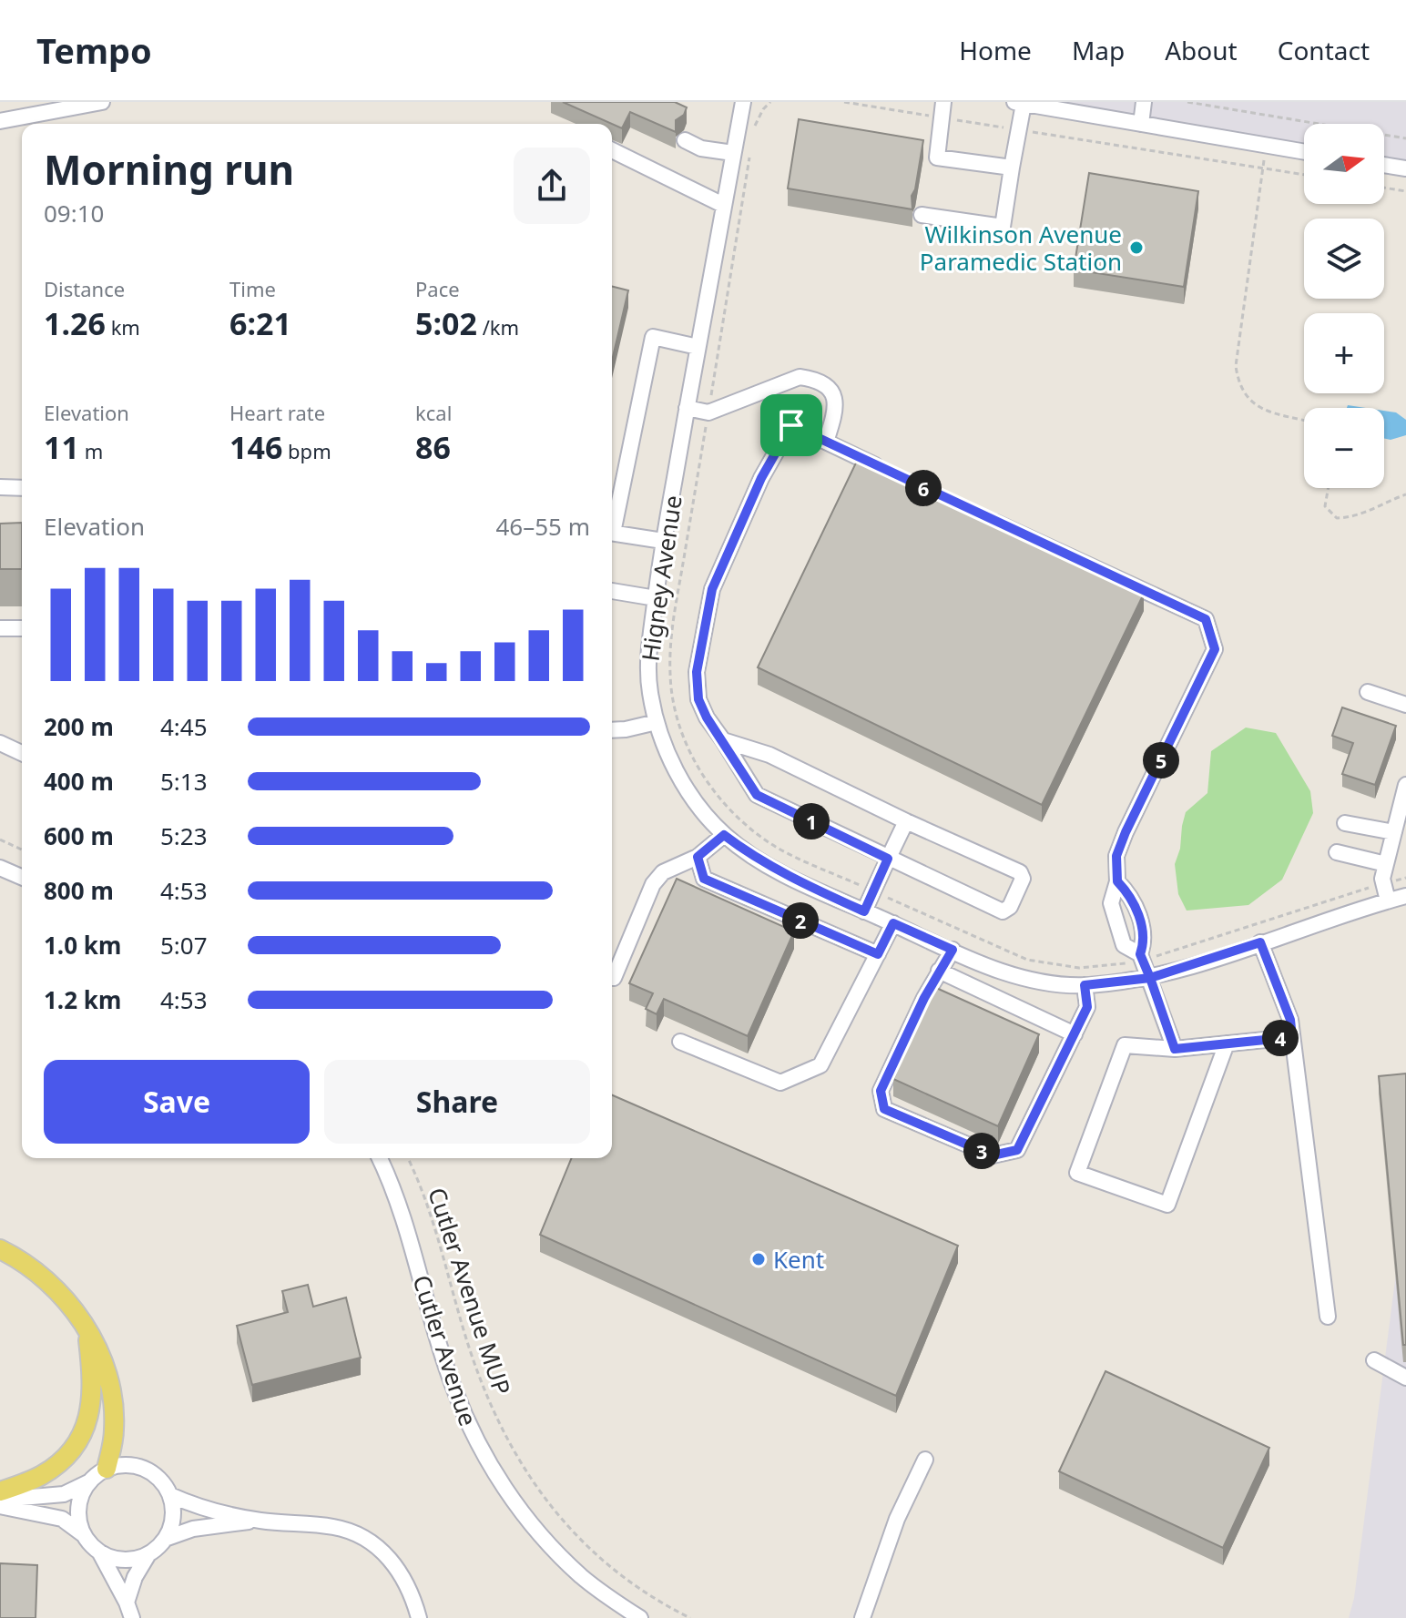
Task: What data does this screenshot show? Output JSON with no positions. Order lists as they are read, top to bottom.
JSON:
{
  "streets": {
    "street": ["Higney Avenue", "Cutler Avenue"],
    "path": ["Cutler Avenue MUP"]
  },
  "places": ["Wilkinson Avenue Paramedic Station", "Kent"],
  "north": "right",
  "page": {
    "header": "Tempo",
    "nav": [
      "Home",
      "Map",
      "About",
      "Contact"
    ],
    "map_buttons": ["+", "−"],
    "heading": ["Morning run", "09:10"],
    "stats": [
      ["Distance", "1.26 km"],
      ["Time", "6:21"],
      ["Pace", "5:02 /km"],
      ["Elevation", "11 m"],
      ["Heart rate", "146 bpm"],
      ["kcal", "86"]
    ],
    "pins": [
      "6",
      "5",
      "1",
      "2",
      "4",
      "3"
    ],
    "chart": ["Elevation", "46–55 m"],
    "list": [
      {
        "name": "200 m",
        "note": "4:45"
      },
      {
        "name": "400 m",
        "note": "5:13"
      },
      {
        "name": "600 m",
        "note": "5:23"
      },
      {
        "name": "800 m",
        "note": "4:53"
      },
      {
        "name": "1.0 km",
        "note": "5:07"
      },
      {
        "name": "1.2 km",
        "note": "4:53"
      }
    ],
    "buttons": ["Save", "Share"]
  }
}
